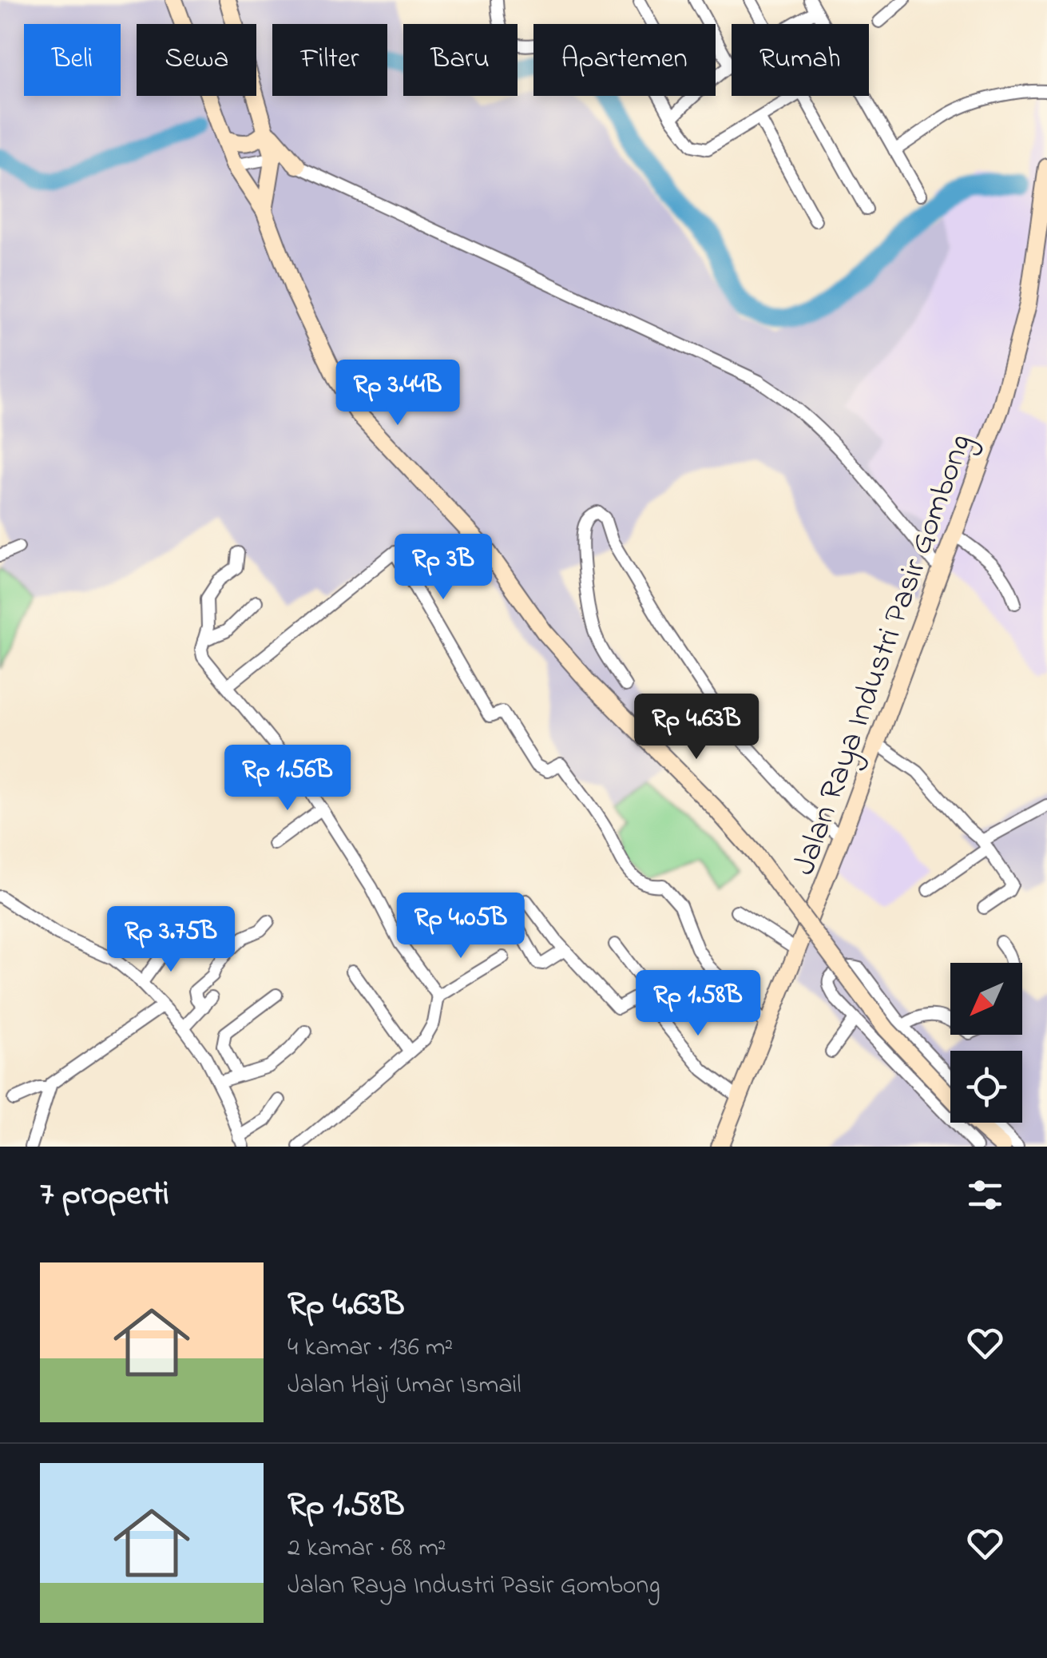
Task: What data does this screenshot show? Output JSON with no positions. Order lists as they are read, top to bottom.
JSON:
{
  "streets": {
    "main road": ["Jalan Raya Industri Pasir Gombong"]
  },
  "north": "bottom left",
  "page": {
    "chip": [
      "Beli",
      "Sewa",
      "Filter",
      "Baru",
      "Apartemen",
      "Rumah"
    ],
    "price": [
      "Rp 3.44B",
      "Rp 3B",
      "Rp 4.63B",
      "Rp 1.56B",
      "Rp 4.05B",
      "Rp 3.75B",
      "Rp 1.58B"
    ],
    "heading": "7 properti",
    "list": [
      {
        "name": "Rp 4.63B",
        "note": "4 kamar · 136 m² · Jalan Haji Umar Ismail"
      },
      {
        "name": "Rp 1.58B",
        "note": "2 kamar · 68 m² · Jalan Raya Industri Pasir Gombong"
      }
    ]
  }
}
